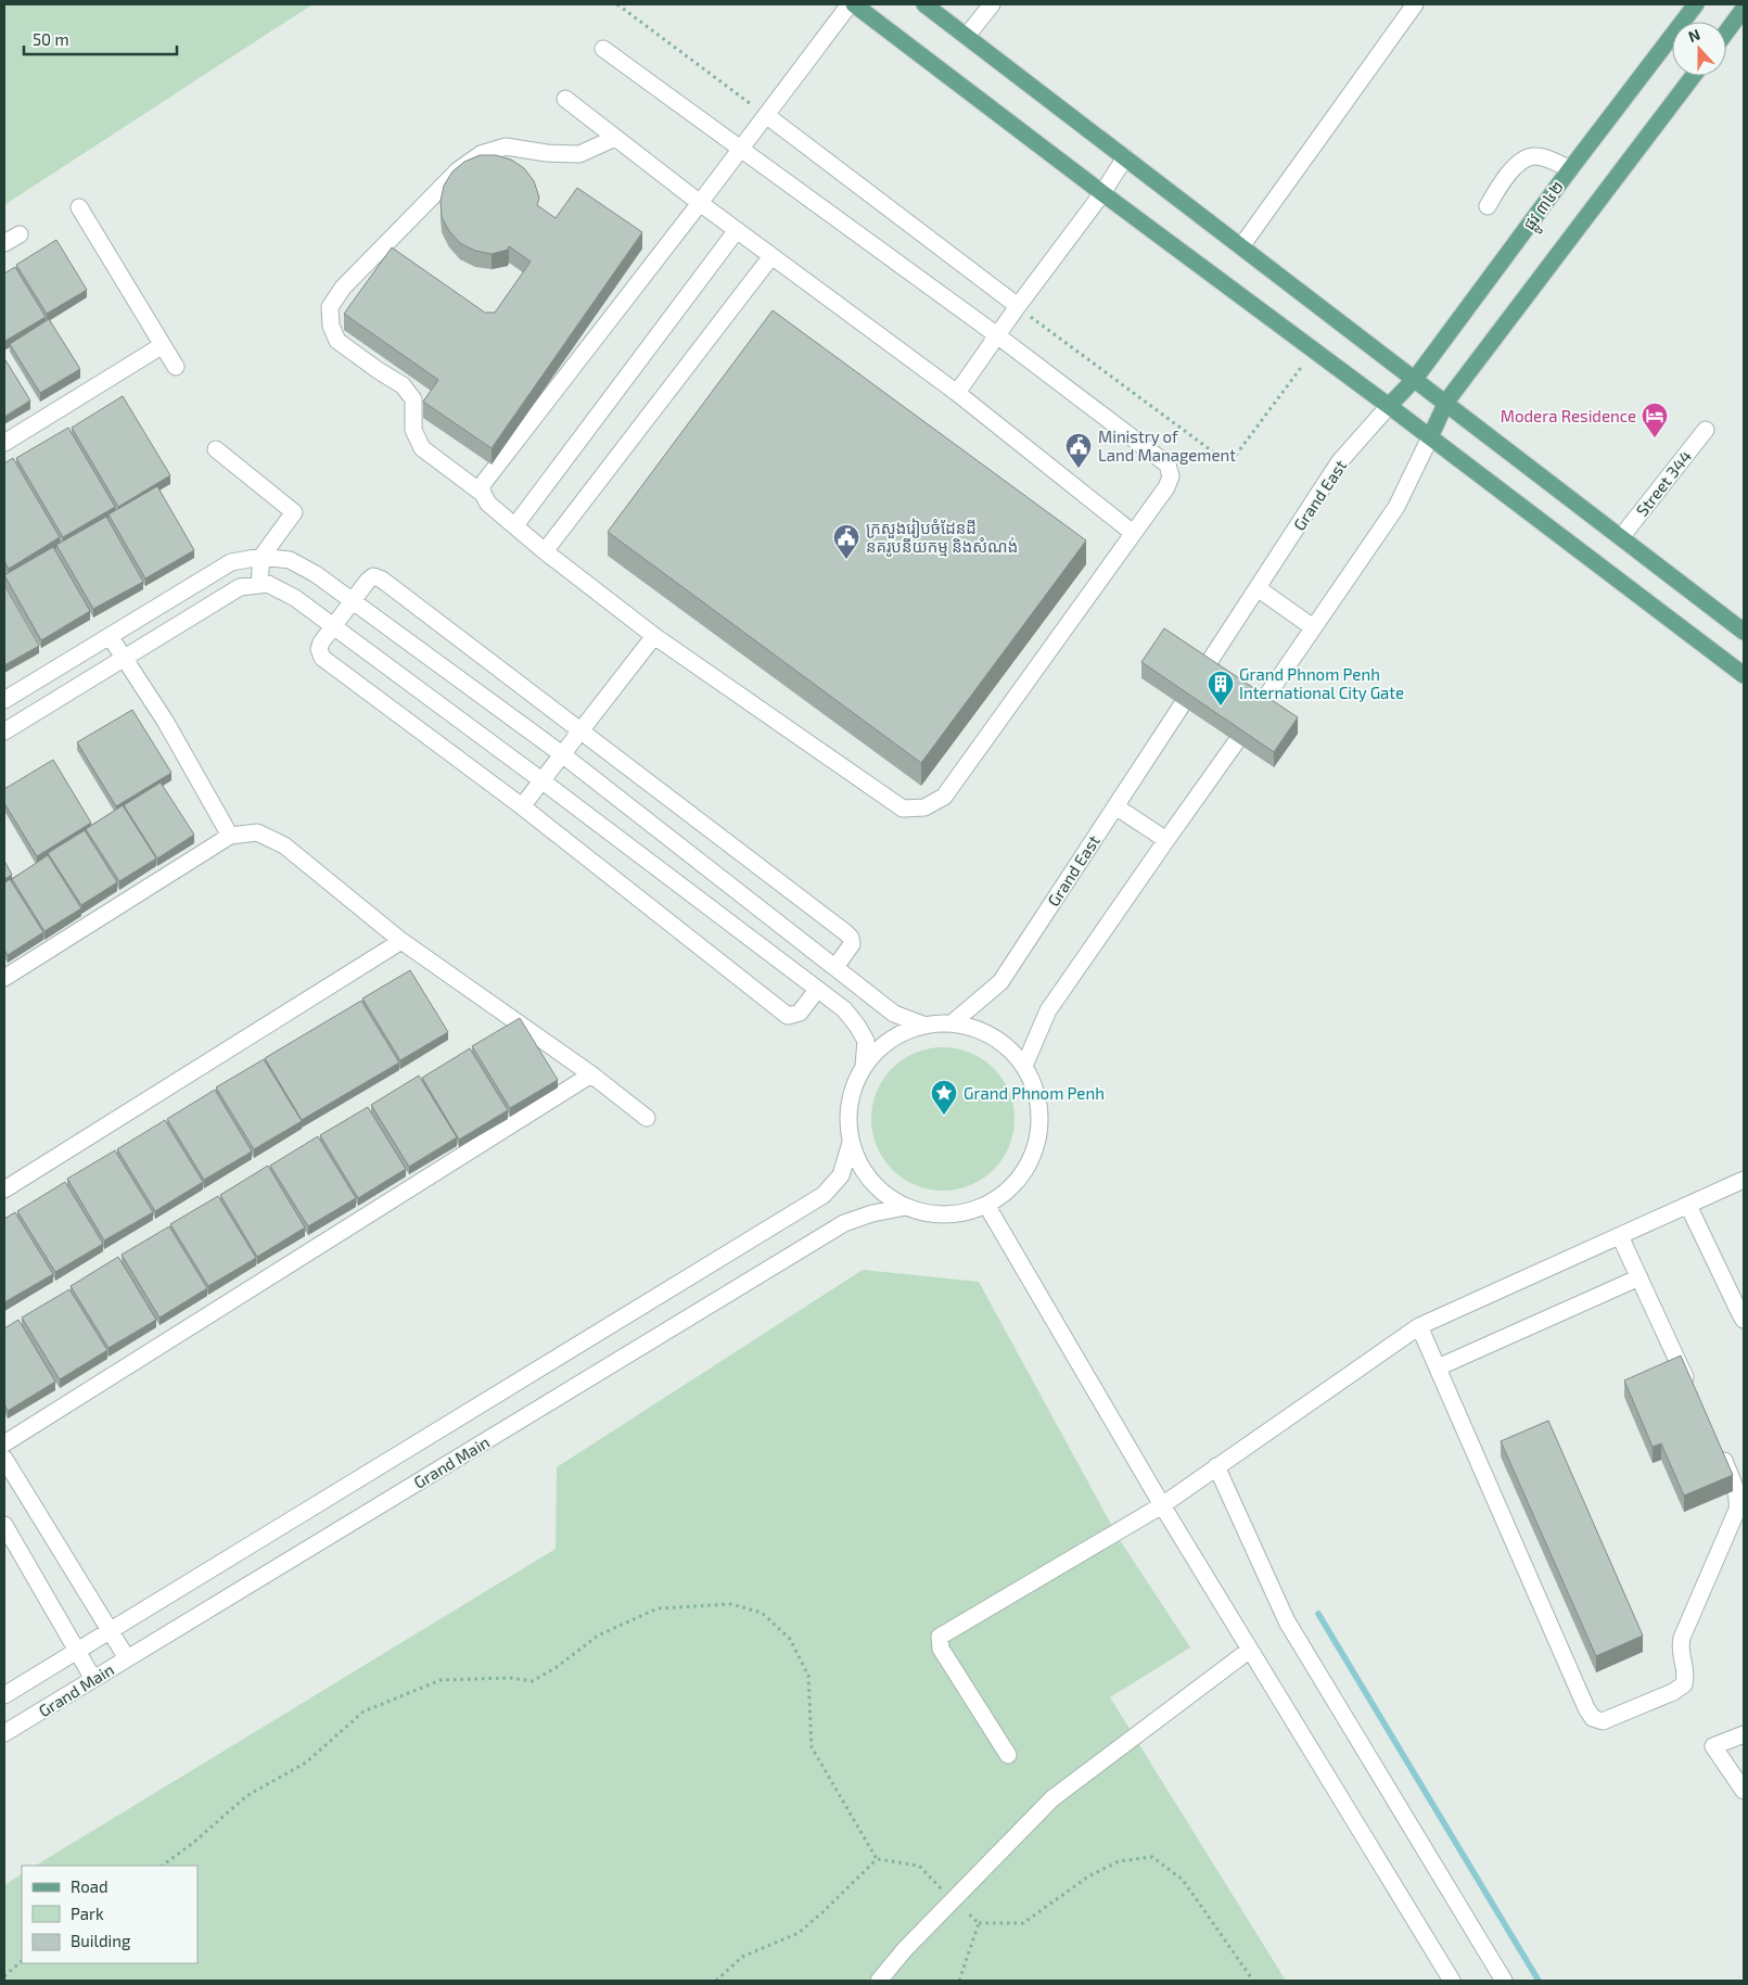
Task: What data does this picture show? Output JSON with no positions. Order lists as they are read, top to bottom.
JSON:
{
  "streets": {
    "main road": ["ផ្លូវ ៣៤២"],
    "street": ["Street 344", "Grand East", "Grand Main"]
  },
  "crossings": [
    ["ផ្លូវ ៣៤២", "Grand East"],
    ["Grand East", "Grand Main"]
  ],
  "places": {
    "hotel": ["Modera Residence"],
    "public building": ["Ministry of Land Management", "ក្រសួងរៀបចំដែនដី នគរូបនីយកម្ម និងសំណង់"],
    "building": ["Grand Phnom Penh International City Gate"],
    "place": ["Grand Phnom Penh"]
  },
  "legend": ["Road", "Park", "Building"],
  "scale_bar": "50 m",
  "north": "top"
}
